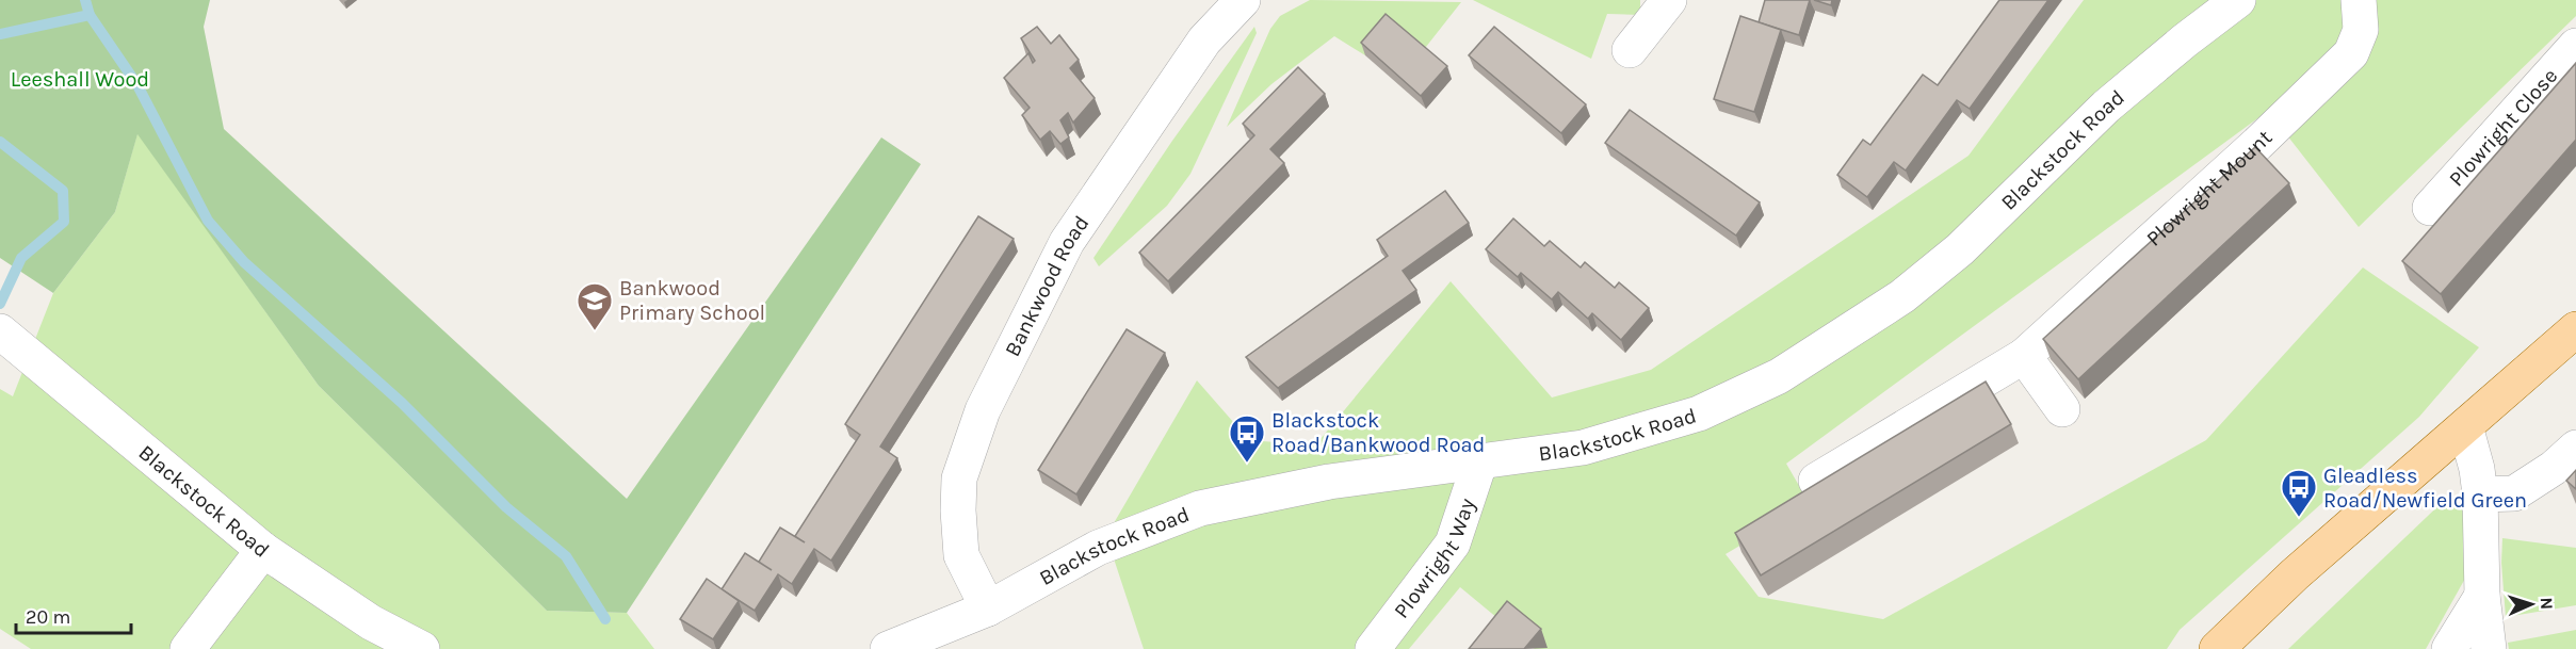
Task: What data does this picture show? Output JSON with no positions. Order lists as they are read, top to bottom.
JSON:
{
  "streets": {
    "street": [
      "Plowright Close",
      "Blackstock Road",
      "Plowright Mount",
      "Bankwood Road",
      "Plowright Way"
    ]
  },
  "crossings": [
    ["Blackstock Road", "Bankwood Road"],
    ["Blackstock Road", "Plowright Way"]
  ],
  "parks": ["Leeshall Wood"],
  "places": {
    "school or university": ["Bankwood Primary School"],
    "bus stop": ["Blackstock Road/Bankwood Road", "Gleadless Road/Newfield Green"]
  },
  "scale_bar": "20 m",
  "north": "right"
}
